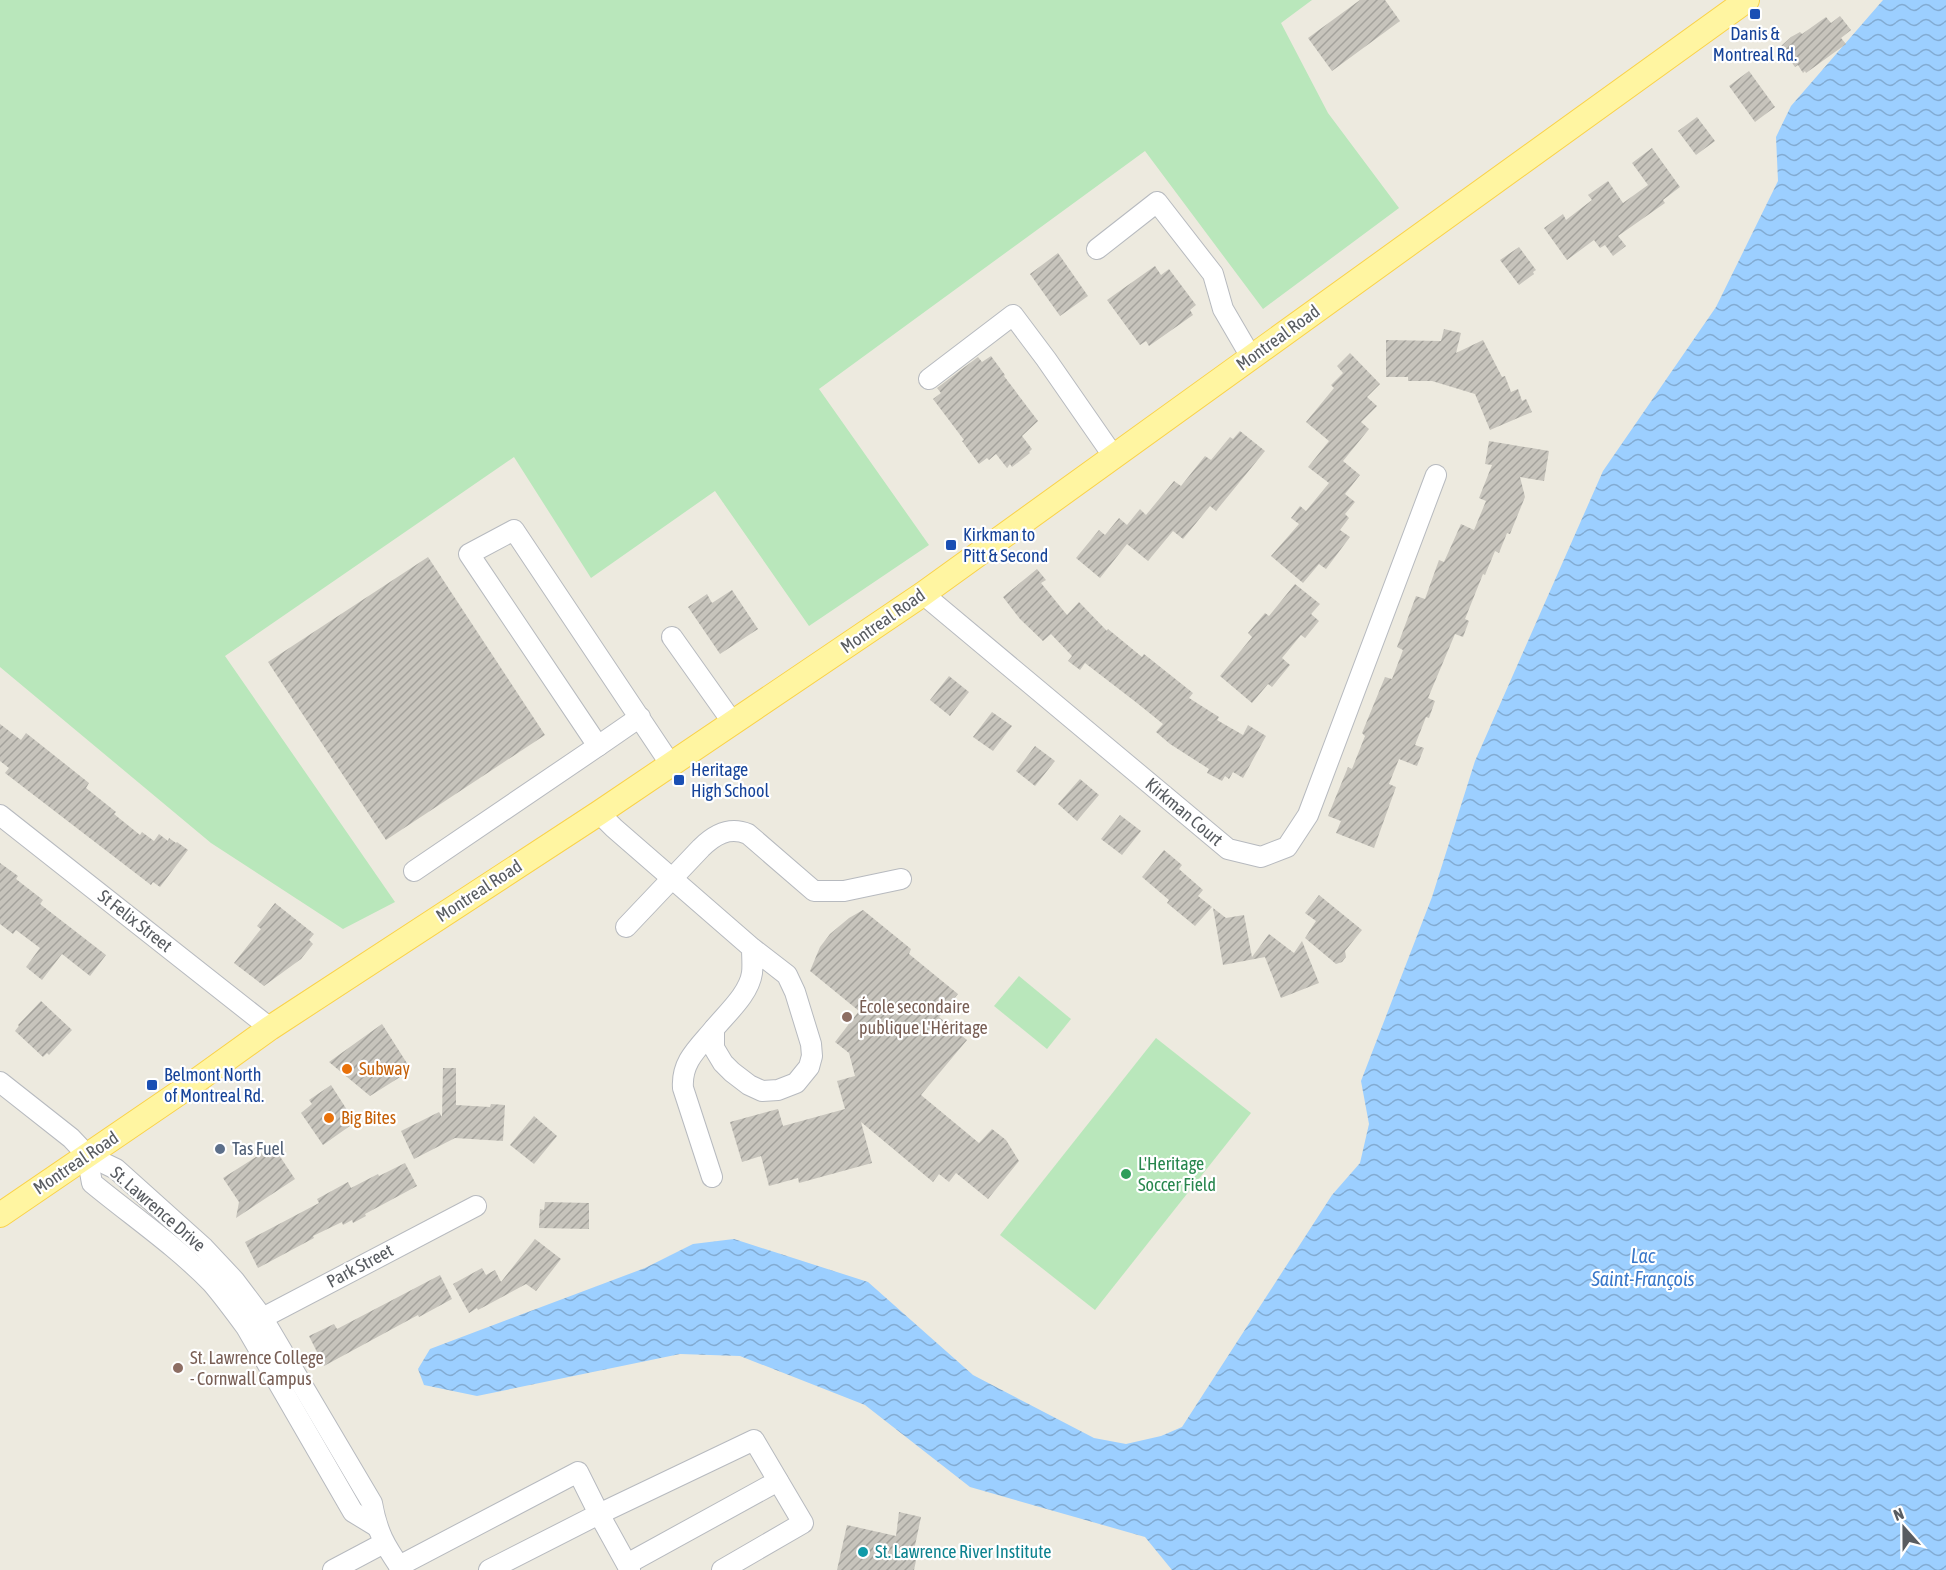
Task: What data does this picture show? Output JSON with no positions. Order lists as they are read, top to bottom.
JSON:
{
  "streets": {
    "main road": ["Montreal Road"],
    "street": [
      "Kirkman Court",
      "St Felix Street",
      "St. Lawrence Drive",
      "Park Street"
    ]
  },
  "crossings": [
    ["Montreal Road", "Kirkman Court"],
    ["Montreal Road", "St Felix Street"],
    ["Montreal Road", "St. Lawrence Drive"],
    ["St. Lawrence Drive", "Park Street"]
  ],
  "water": ["Lac Saint-François"],
  "places": {
    "transit": [
      "Danis & Montreal Rd.",
      "Kirkman to Pitt & Second",
      "Heritage High School",
      "Belmont North of Montreal Rd."
    ],
    "other": [
      "École secondaire publique L'Héritage",
      "Subway",
      "Big Bites",
      "Tas Fuel",
      "L'Heritage Soccer Field",
      "St. Lawrence College - Cornwall Campus",
      "St. Lawrence River Institute"
    ]
  },
  "north": "top"
}
